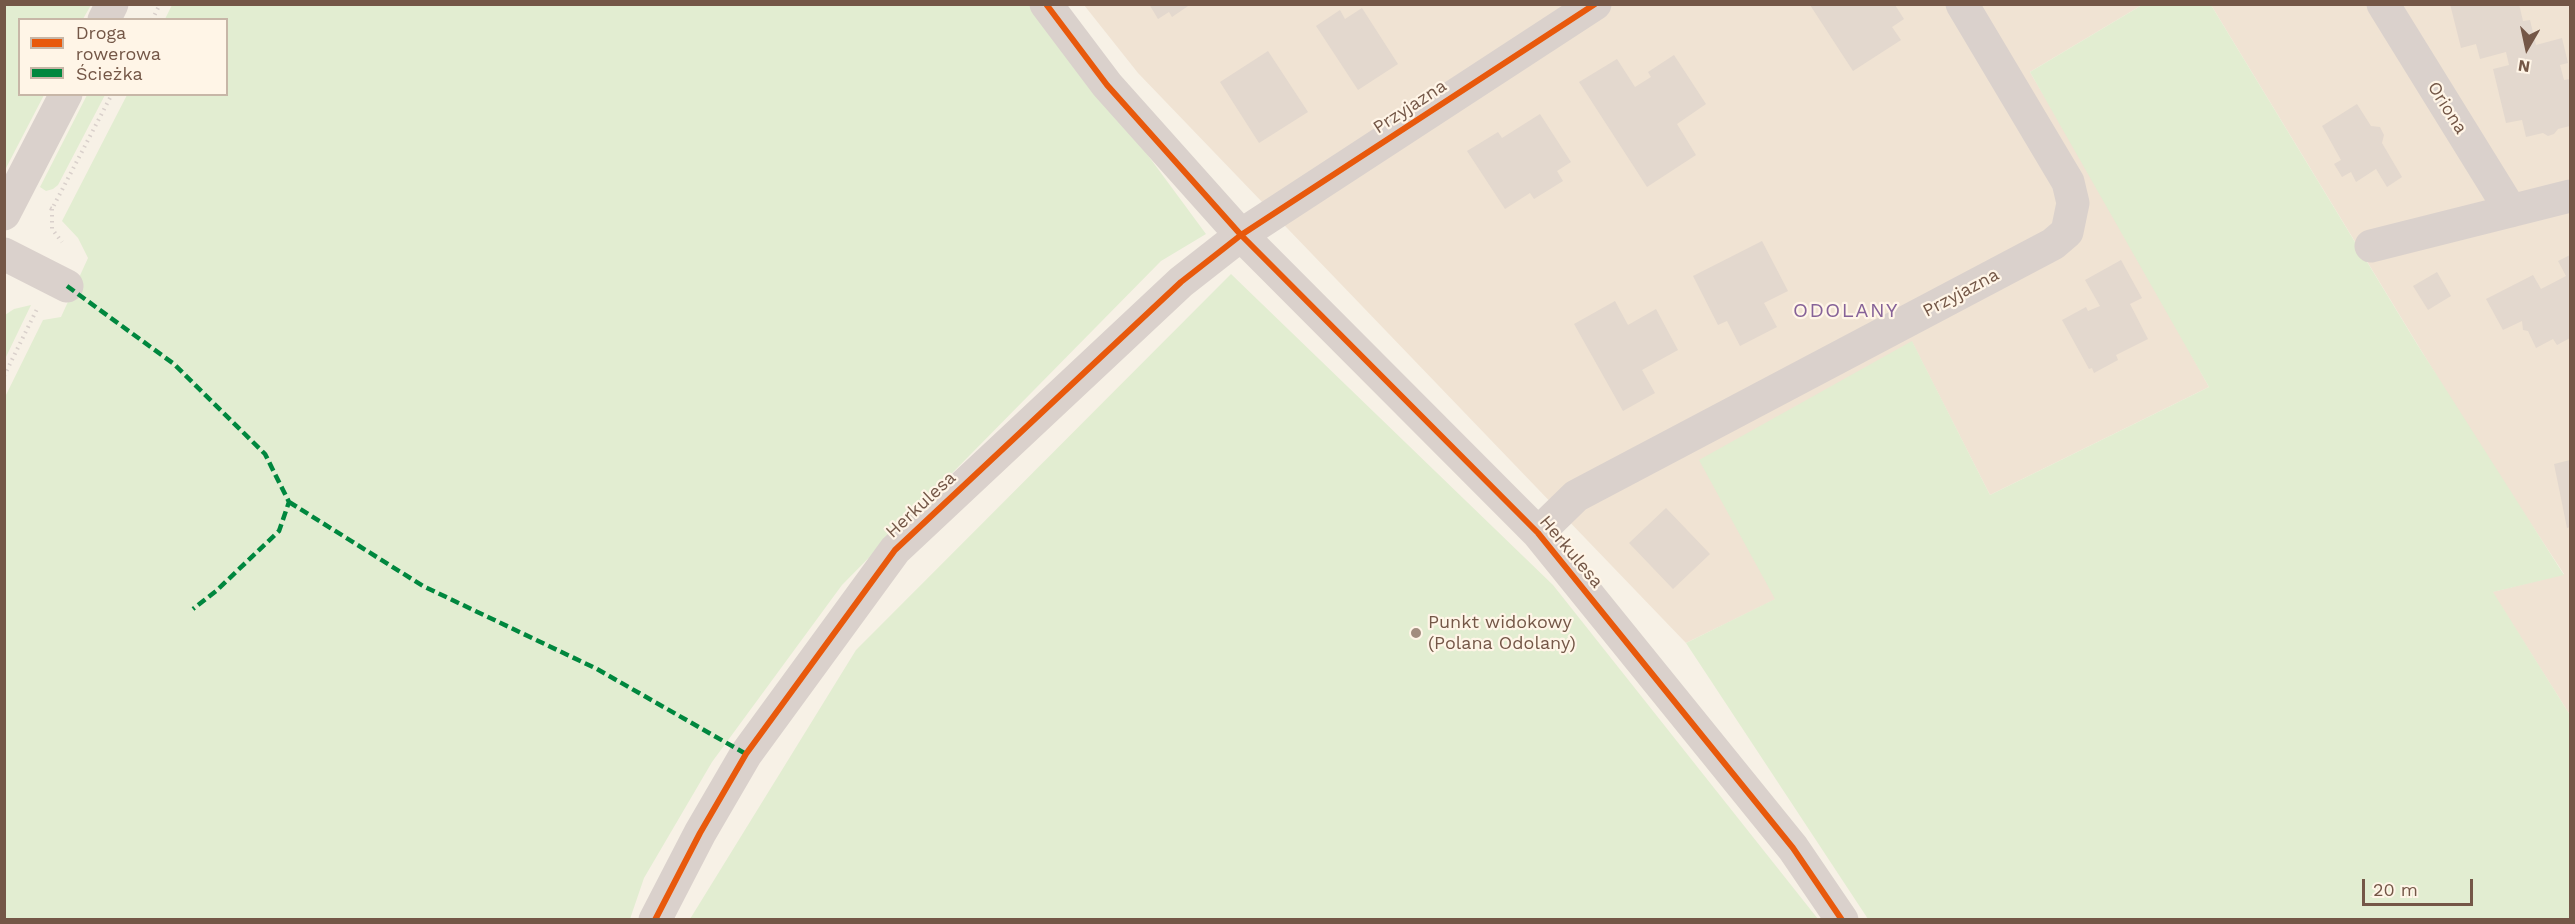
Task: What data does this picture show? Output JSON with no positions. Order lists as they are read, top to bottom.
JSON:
{
  "streets": {
    "street": ["Przyjazna", "Oriona", "Herkulesa"]
  },
  "crossings": [
    ["Przyjazna", "Herkulesa"]
  ],
  "districts": ["ODOLANY"],
  "places": ["Punkt widokowy (Polana Odolany)"],
  "legend": ["Droga rowerowa", "Ścieżka"],
  "scale_bar": "20 m",
  "north": "bottom"
}
